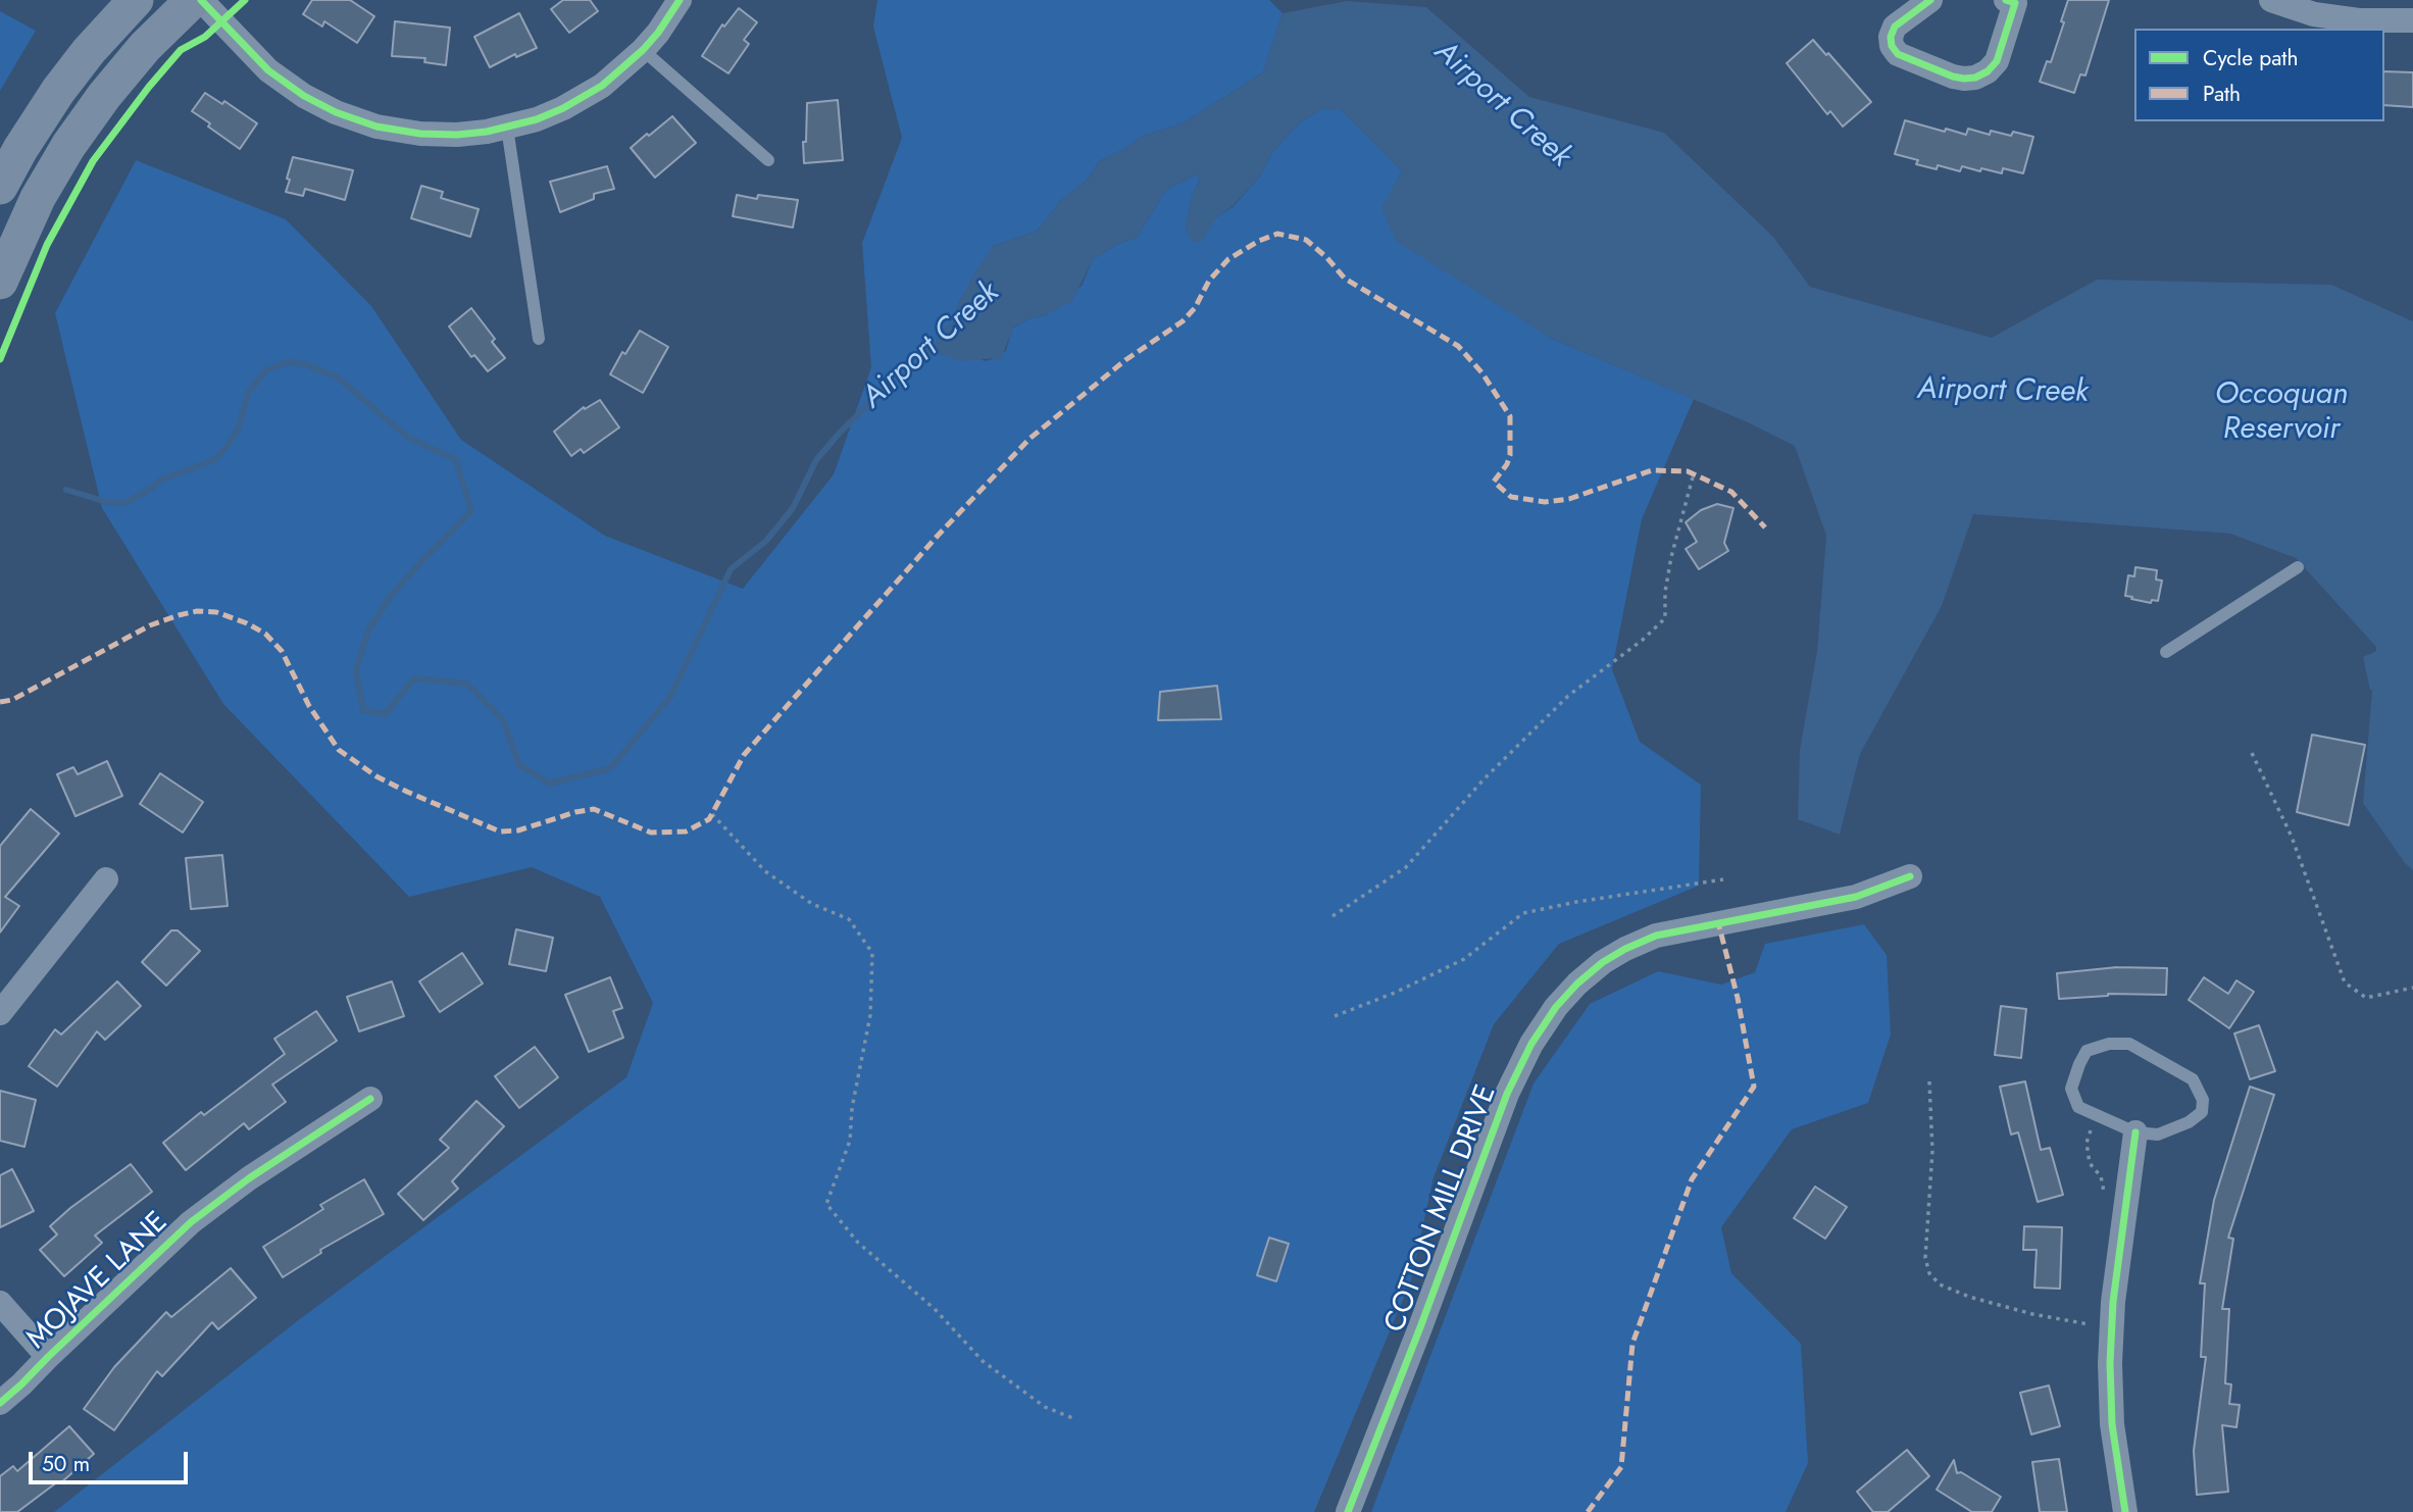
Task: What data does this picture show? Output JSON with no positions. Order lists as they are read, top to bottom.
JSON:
{
  "streets": {
    "street": ["COTTON MILL DRIVE", "MOJAVE LANE"]
  },
  "water": ["Airport Creek", "Occoquan Reservoir"],
  "legend": ["Cycle path", "Path"],
  "scale_bar": "50 m"
}
